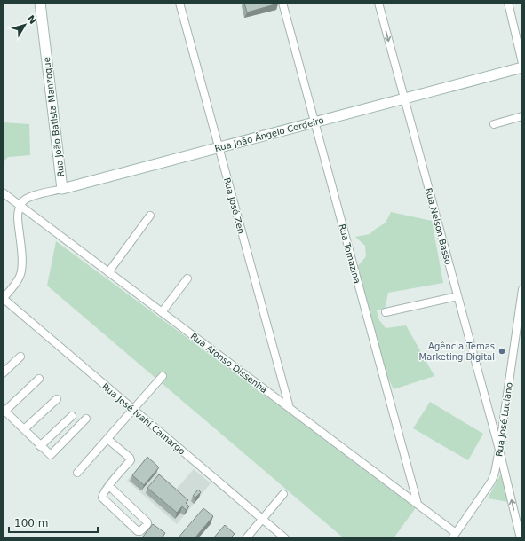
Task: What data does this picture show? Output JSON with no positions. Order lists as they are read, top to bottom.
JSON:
{
  "streets": {
    "street": [
      "Rua João Batista Manzoque",
      "Rua João Ângelo Cordeiro",
      "Rua José Zen",
      "Rua Nelson Basso",
      "Rua Tomazina",
      "Rua Afonso Dissenha",
      "Rua José Ivahí Camargo",
      "Rua José Luciano"
    ]
  },
  "crossings": [
    ["Rua João Batista Manzoque", "Rua João Ângelo Cordeiro"],
    ["Rua João Ângelo Cordeiro", "Rua José Zen"],
    ["Rua João Ângelo Cordeiro", "Rua Nelson Basso"],
    ["Rua João Ângelo Cordeiro", "Rua Tomazina"],
    ["Rua João Ângelo Cordeiro", "Rua Afonso Dissenha"],
    ["Rua José Zen", "Rua Afonso Dissenha"],
    ["Rua Nelson Basso", "Rua José Luciano"],
    ["Rua Tomazina", "Rua Afonso Dissenha"],
    ["Rua Afonso Dissenha", "Rua José Luciano"]
  ],
  "places": ["Agência Temas Marketing Digital"],
  "scale_bar": "100 m",
  "north": "top right"
}
